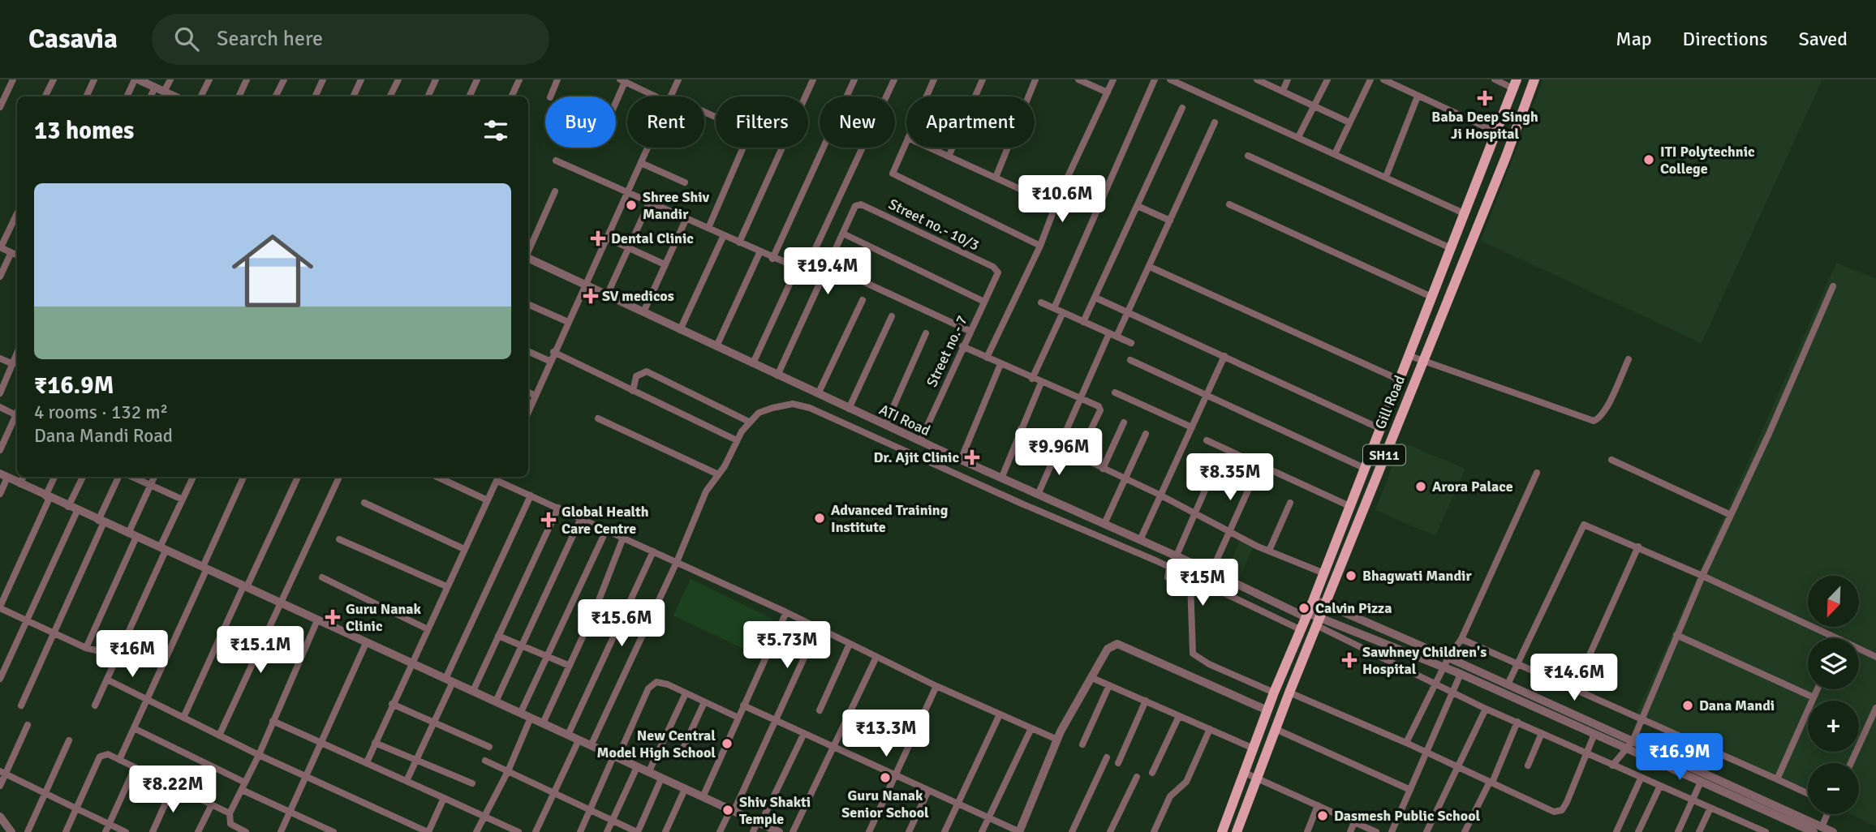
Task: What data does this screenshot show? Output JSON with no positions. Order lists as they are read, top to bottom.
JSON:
{
  "streets": {
    "main road": ["Gill Road", "SH11"],
    "street": ["Street no.- 10/3", "Street no.- 7", "ATI Road"]
  },
  "crossings": [
    ["Street no.- 10/3", "Street no.- 7"],
    ["Street no.- 7", "ATI Road"],
    ["Gill Road", "ATI Road"]
  ],
  "places": {
    "health": [
      "Baba Deep Singh Ji Hospital",
      "Dental Clinic",
      "SV medicos",
      "Dr. Ajit Clinic",
      "Global Health Care Centre",
      "Guru Nanak Clinic",
      "Sawhney Children's Hospital"
    ],
    "other": [
      "ITI Polytechnic College",
      "Shree Shiv Mandir",
      "Arora Palace",
      "Advanced Training Institute",
      "Bhagwati Mandir",
      "Calvin Pizza",
      "Dana Mandi",
      "New Central Model High School",
      "Guru Nanak Senior School",
      "Shiv Shakti Temple",
      "Dasmesh Public School"
    ]
  },
  "north": "bottom left",
  "page": {
    "header": "Casavia",
    "search": "Search here",
    "nav": ["Map", "Directions", "Saved"],
    "chip": [
      "Buy",
      "Rent",
      "Filters",
      "New",
      "Apartment"
    ],
    "heading": "13 homes",
    "list": [
      {
        "name": "₹16.9M",
        "note": "4 rooms · 132 m² · Dana Mandi Road"
      }
    ],
    "price": [
      "₹10.6M",
      "₹19.4M",
      "₹9.96M",
      "₹8.35M",
      "₹15M",
      "₹15.6M",
      "₹5.73M",
      "₹15.1M",
      "₹16M",
      "₹14.6M",
      "₹13.3M",
      "₹16.9M",
      "₹8.22M"
    ],
    "map_buttons": ["+", "−"]
  }
}
